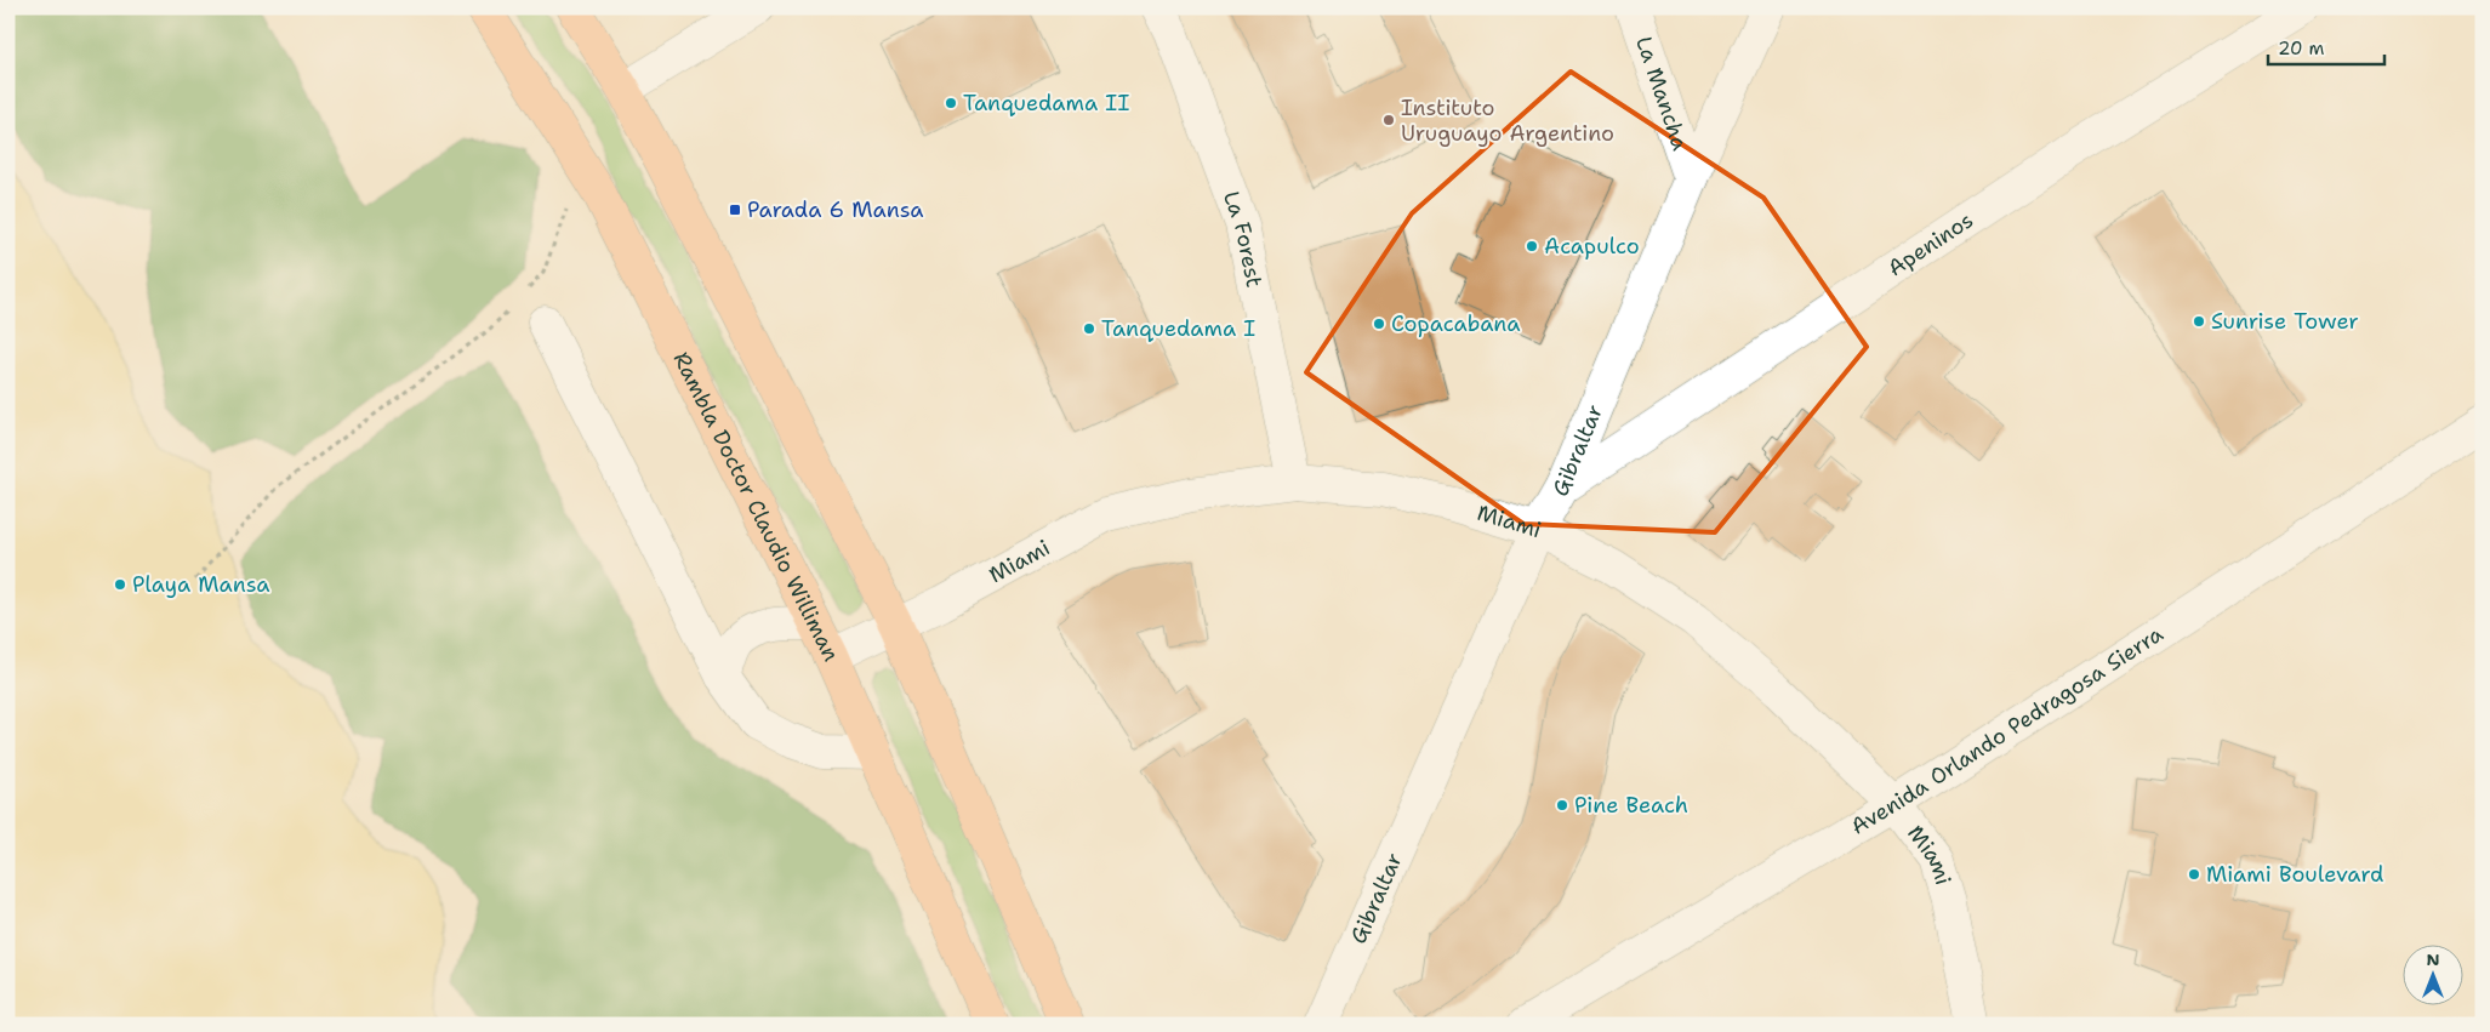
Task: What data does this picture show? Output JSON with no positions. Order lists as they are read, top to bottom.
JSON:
{
  "streets": {
    "main road": ["Rambla Doctor Claudio Williman"],
    "street": [
      "La Mancha",
      "La Forest",
      "Apeninos",
      "Gibraltar",
      "Miami",
      "Avenida Orlando Pedragosa Sierra"
    ]
  },
  "crossings": [
    ["La Mancha", "Gibraltar"],
    ["La Forest", "Miami"],
    ["Apeninos", "Gibraltar"],
    ["Gibraltar", "Miami"],
    ["Rambla Doctor Claudio Williman", "Miami"],
    ["Miami", "Avenida Orlando Pedragosa Sierra"]
  ],
  "places": {
    "other": [
      "Tanquedama II",
      "Instituto Uruguayo Argentino",
      "Acapulco",
      "Sunrise Tower",
      "Copacabana",
      "Tanquedama I",
      "Playa Mansa",
      "Pine Beach",
      "Miami Boulevard"
    ],
    "transit": ["Parada 6 Mansa"]
  },
  "scale_bar": "20 m",
  "north": "top"
}
